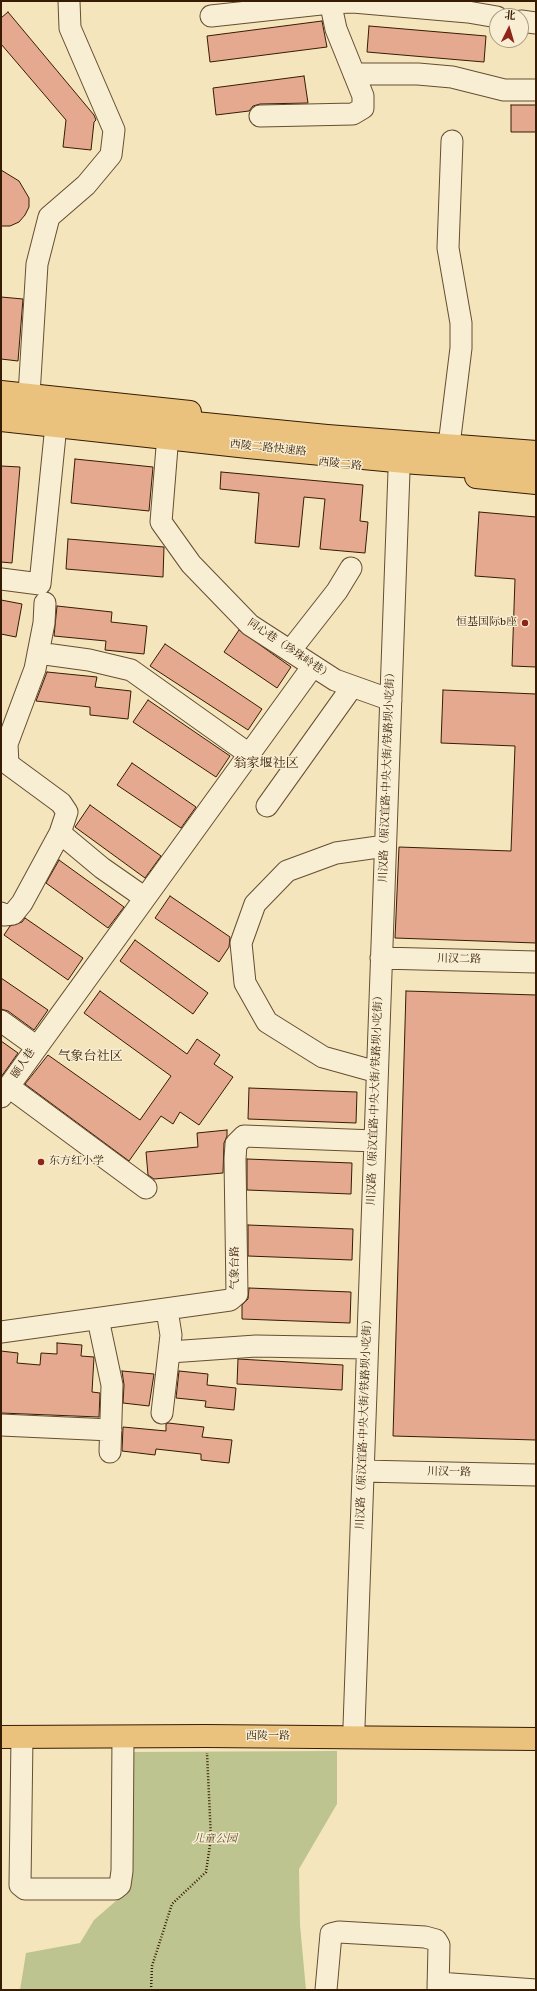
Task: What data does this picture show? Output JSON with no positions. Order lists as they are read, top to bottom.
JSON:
{
  "streets": {
    "main road": ["西陵二路快速路", "西陵二路", "西陵一路"],
    "street": [
      "同心巷（珍珠岭巷）",
      "川汉路（原汉宜路·中央大街/铁路坝小吃街）",
      "川汉二路",
      "颐人巷",
      "气象台路",
      "川汉一路"
    ]
  },
  "crossings": [
    ["西陵二路", "同心巷（珍珠岭巷）"],
    ["西陵二路", "川汉路（原汉宜路·中央大街/铁路坝小吃街）"],
    ["同心巷（珍珠岭巷）", "川汉路（原汉宜路·中央大街/铁路坝小吃街）"],
    ["川汉路（原汉宜路·中央大街/铁路坝小吃街）", "川汉二路"],
    ["川汉路（原汉宜路·中央大街/铁路坝小吃街）", "气象台路"],
    ["川汉路（原汉宜路·中央大街/铁路坝小吃街）", "川汉一路"],
    ["川汉路（原汉宜路·中央大街/铁路坝小吃街）", "西陵一路"]
  ],
  "districts": ["翁家堰社区", "气象台社区"],
  "parks": ["儿童公园"],
  "places": ["恒基国际b座", "东方红小学"],
  "north": "top"
}
